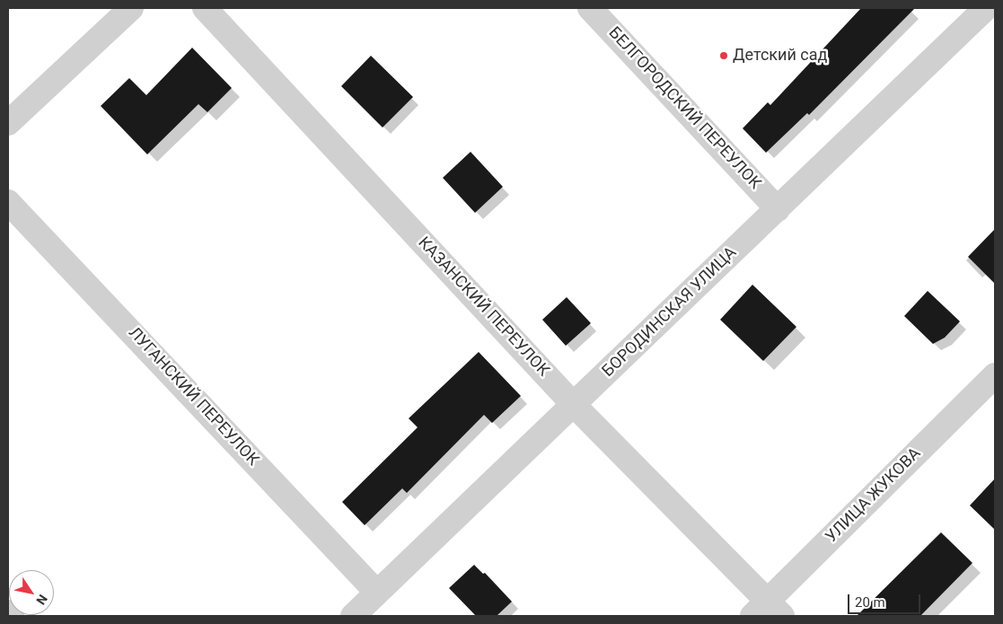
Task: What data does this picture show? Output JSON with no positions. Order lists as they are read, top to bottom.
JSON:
{
  "streets": {
    "street": [
      "БЕЛГОРОДСКИЙ ПЕРЕУЛОК",
      "КАЗАНСКИЙ ПЕРЕУЛОК",
      "БОРОДИНСКАЯ УЛИЦА",
      "ЛУГАНСКИЙ ПЕРЕУЛОК",
      "УЛИЦА ЖУКОВА"
    ]
  },
  "crossings": [
    ["БЕЛГОРОДСКИЙ ПЕРЕУЛОК", "БОРОДИНСКАЯ УЛИЦА"],
    ["КАЗАНСКИЙ ПЕРЕУЛОК", "БОРОДИНСКАЯ УЛИЦА"],
    ["КАЗАНСКИЙ ПЕРЕУЛОК", "УЛИЦА ЖУКОВА"],
    ["БОРОДИНСКАЯ УЛИЦА", "ЛУГАНСКИЙ ПЕРЕУЛОК"]
  ],
  "places": ["Детский сад"],
  "scale_bar": "20 m",
  "north": "bottom right"
}
